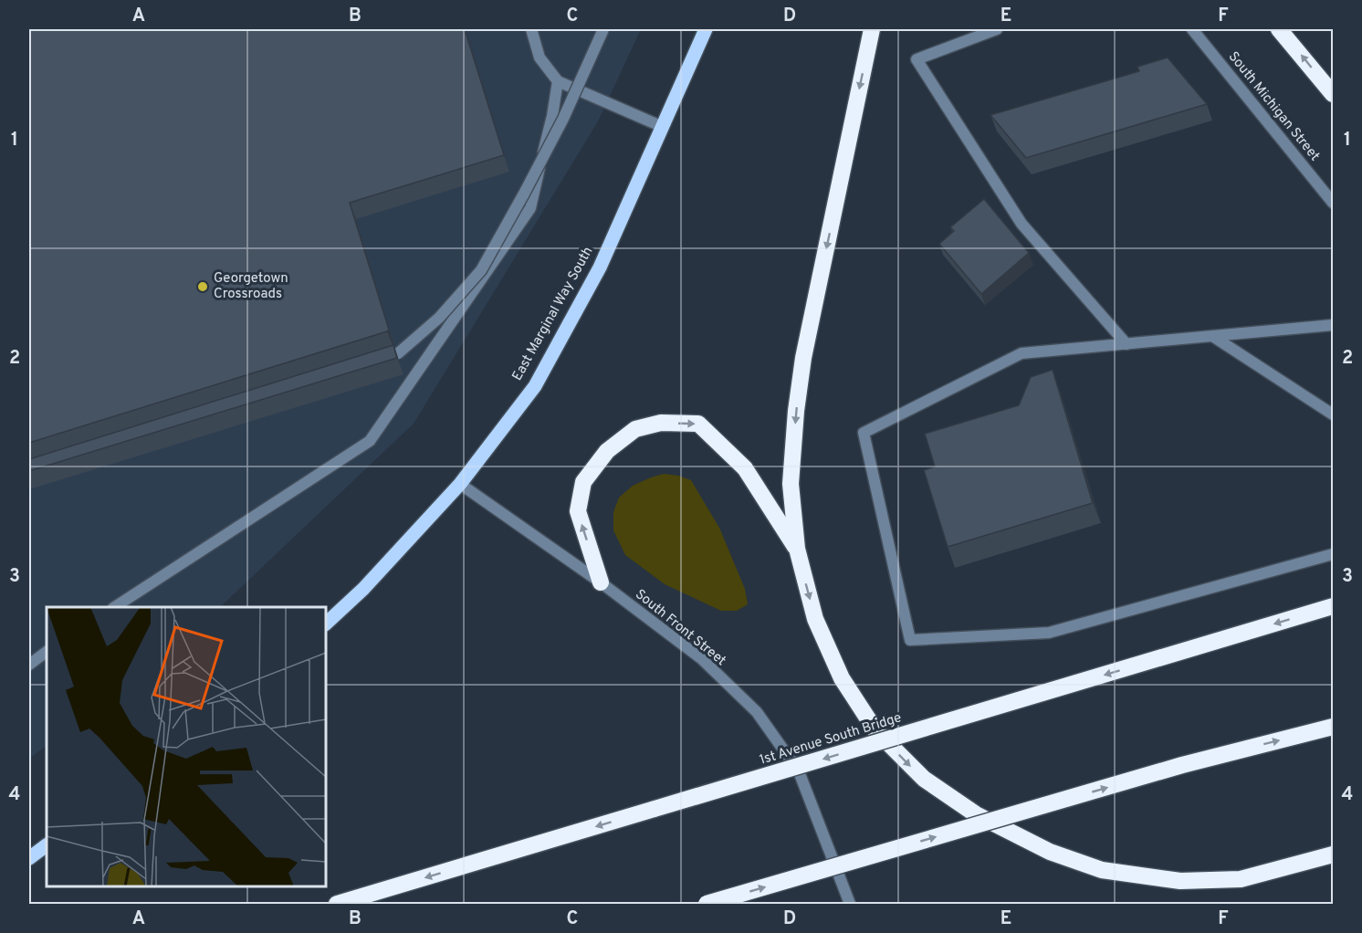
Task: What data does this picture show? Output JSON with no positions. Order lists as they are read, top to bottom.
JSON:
{
  "streets": {
    "highway": ["1st Avenue South Bridge"],
    "main road": ["East Marginal Way South"],
    "street": ["South Michigan Street", "South Front Street"]
  },
  "crossings": [
    ["East Marginal Way South", "South Front Street"]
  ],
  "places": ["Georgetown Crossroads"],
  "grid": {
    "columns": [
      "A",
      "B",
      "C",
      "D",
      "E",
      "F"
    ],
    "rows": [
      "1",
      "2",
      "3",
      "4"
    ]
  }
}
